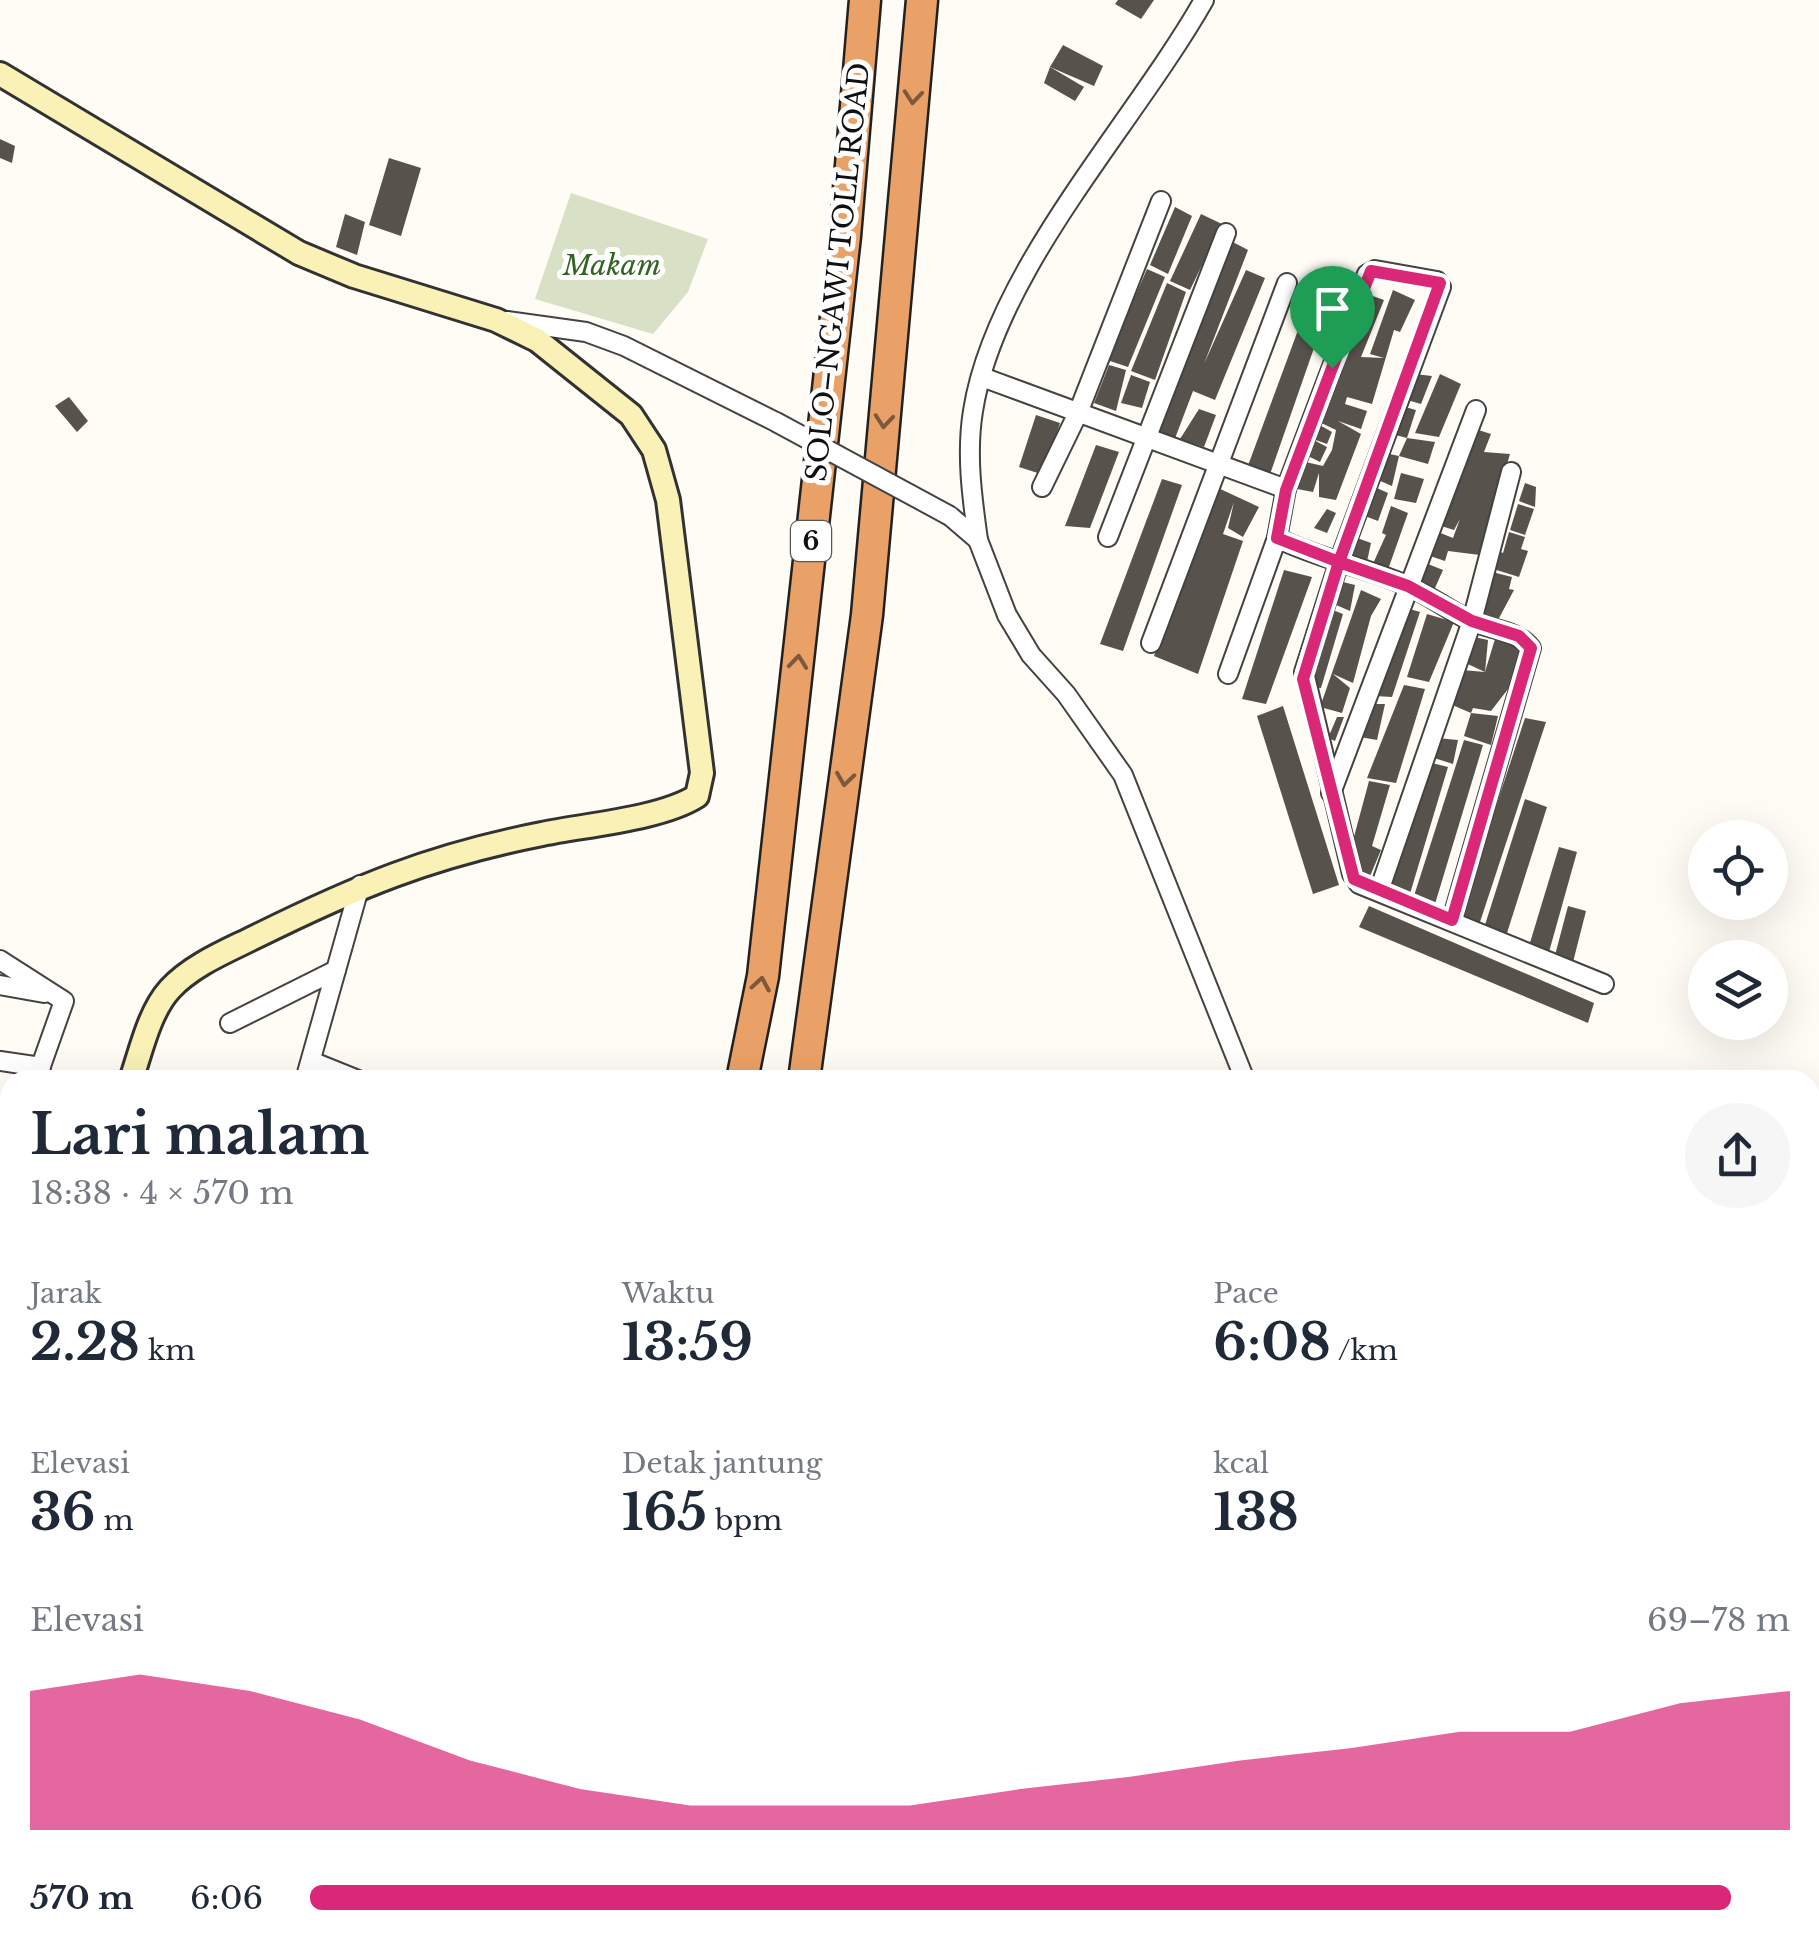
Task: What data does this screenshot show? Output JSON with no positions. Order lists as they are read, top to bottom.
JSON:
{
  "streets": {
    "highway": ["SOLO–NGAWI TOLL ROAD", "6"]
  },
  "parks": ["Makam"],
  "page": {
    "heading": ["Lari malam", "18:38 · 4 × 570 m"],
    "stats": [
      ["Jarak", "2.28 km"],
      ["Waktu", "13:59"],
      ["Pace", "6:08 /km"],
      ["Elevasi", "36 m"],
      ["Detak jantung", "165 bpm"],
      ["kcal", "138"]
    ],
    "chart": ["Elevasi", "69–78 m"],
    "list": [
      {
        "name": "570 m",
        "note": "6:06"
      }
    ]
  }
}
